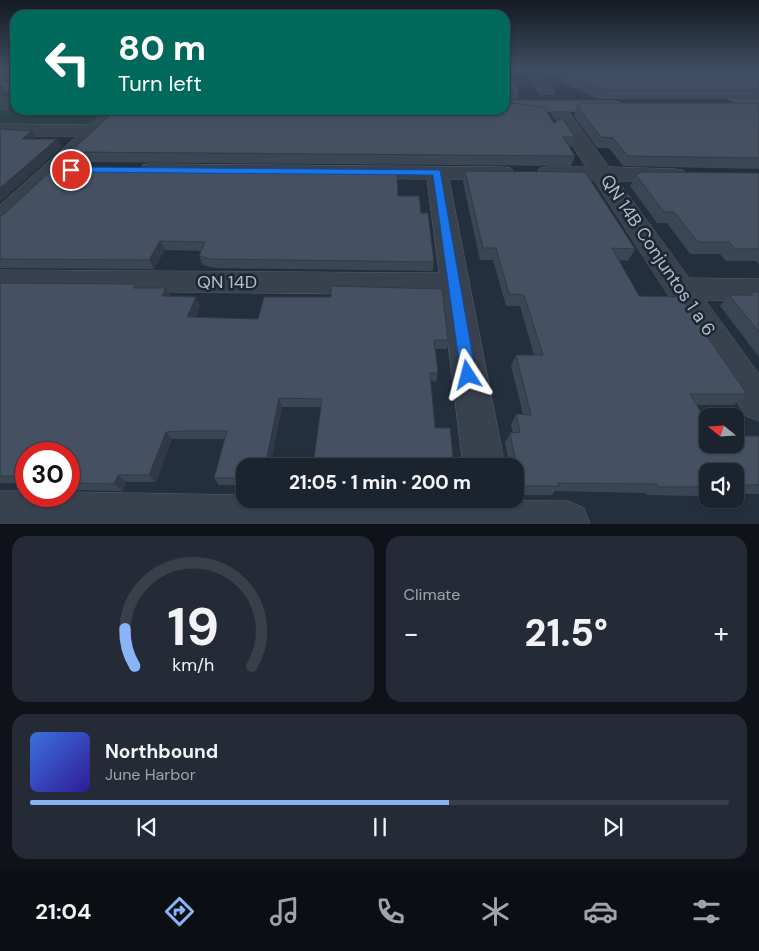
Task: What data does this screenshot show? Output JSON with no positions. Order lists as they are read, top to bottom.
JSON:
{
  "streets": {
    "street": ["QN 14B Conjuntos 1 a 6", "QN 14D"]
  },
  "north": "left",
  "page": {
    "turn": ["80 m", "Turn left"],
    "limit": "30",
    "trip": "21:05 · 1 min · 200 m",
    "tile": "Climate",
    "heat": ["−", "21.5°", "+"],
    "song": ["Northbound", "June Harbor"],
    "tabs": "21:04",
    "gauge": ["19", "km/h"]
  }
}
